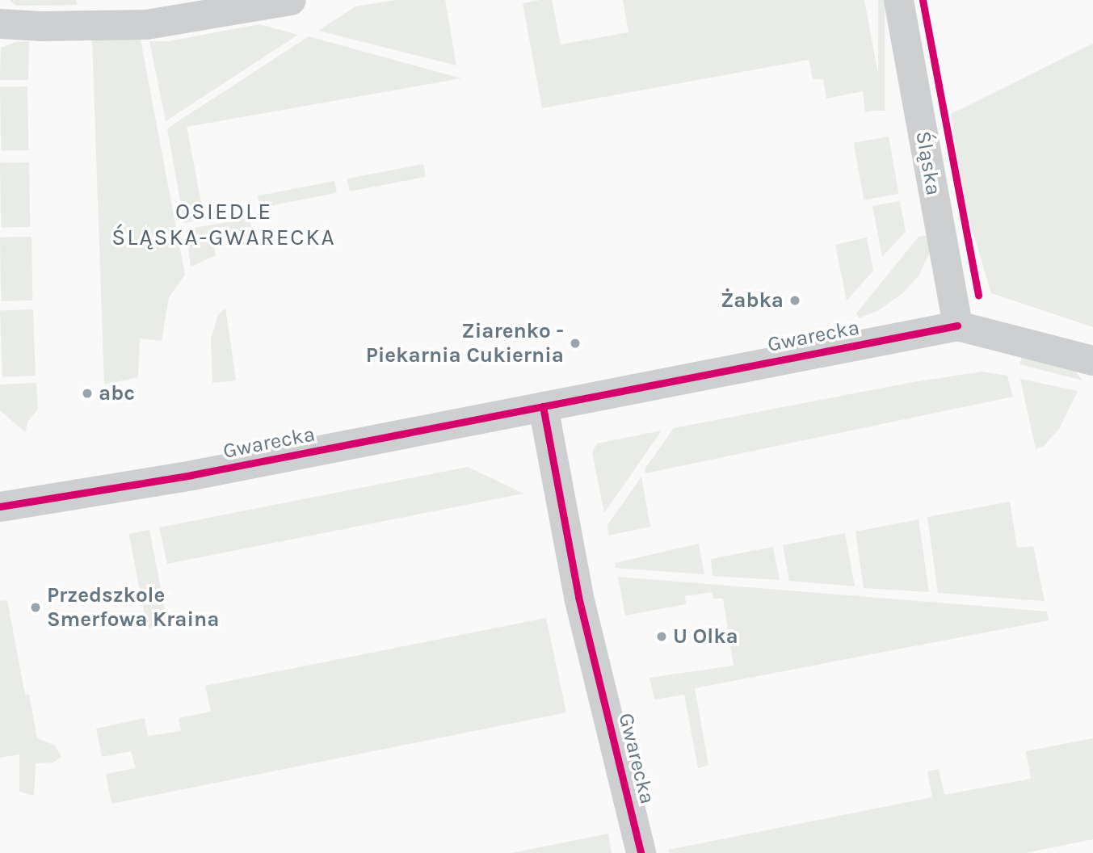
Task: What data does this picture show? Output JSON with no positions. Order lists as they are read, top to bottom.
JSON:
{
  "streets": {
    "street": ["Śląska", "Gwarecka"]
  },
  "crossings": [
    ["Śląska", "Gwarecka"]
  ],
  "districts": ["OSIEDLE ŚLĄSKA-GWARECKA"],
  "places": [
    "Żabka",
    "Ziarenko - Piekarnia Cukiernia",
    "abc",
    "Przedszkole Smerfowa Kraina",
    "U Olka"
  ]
}
